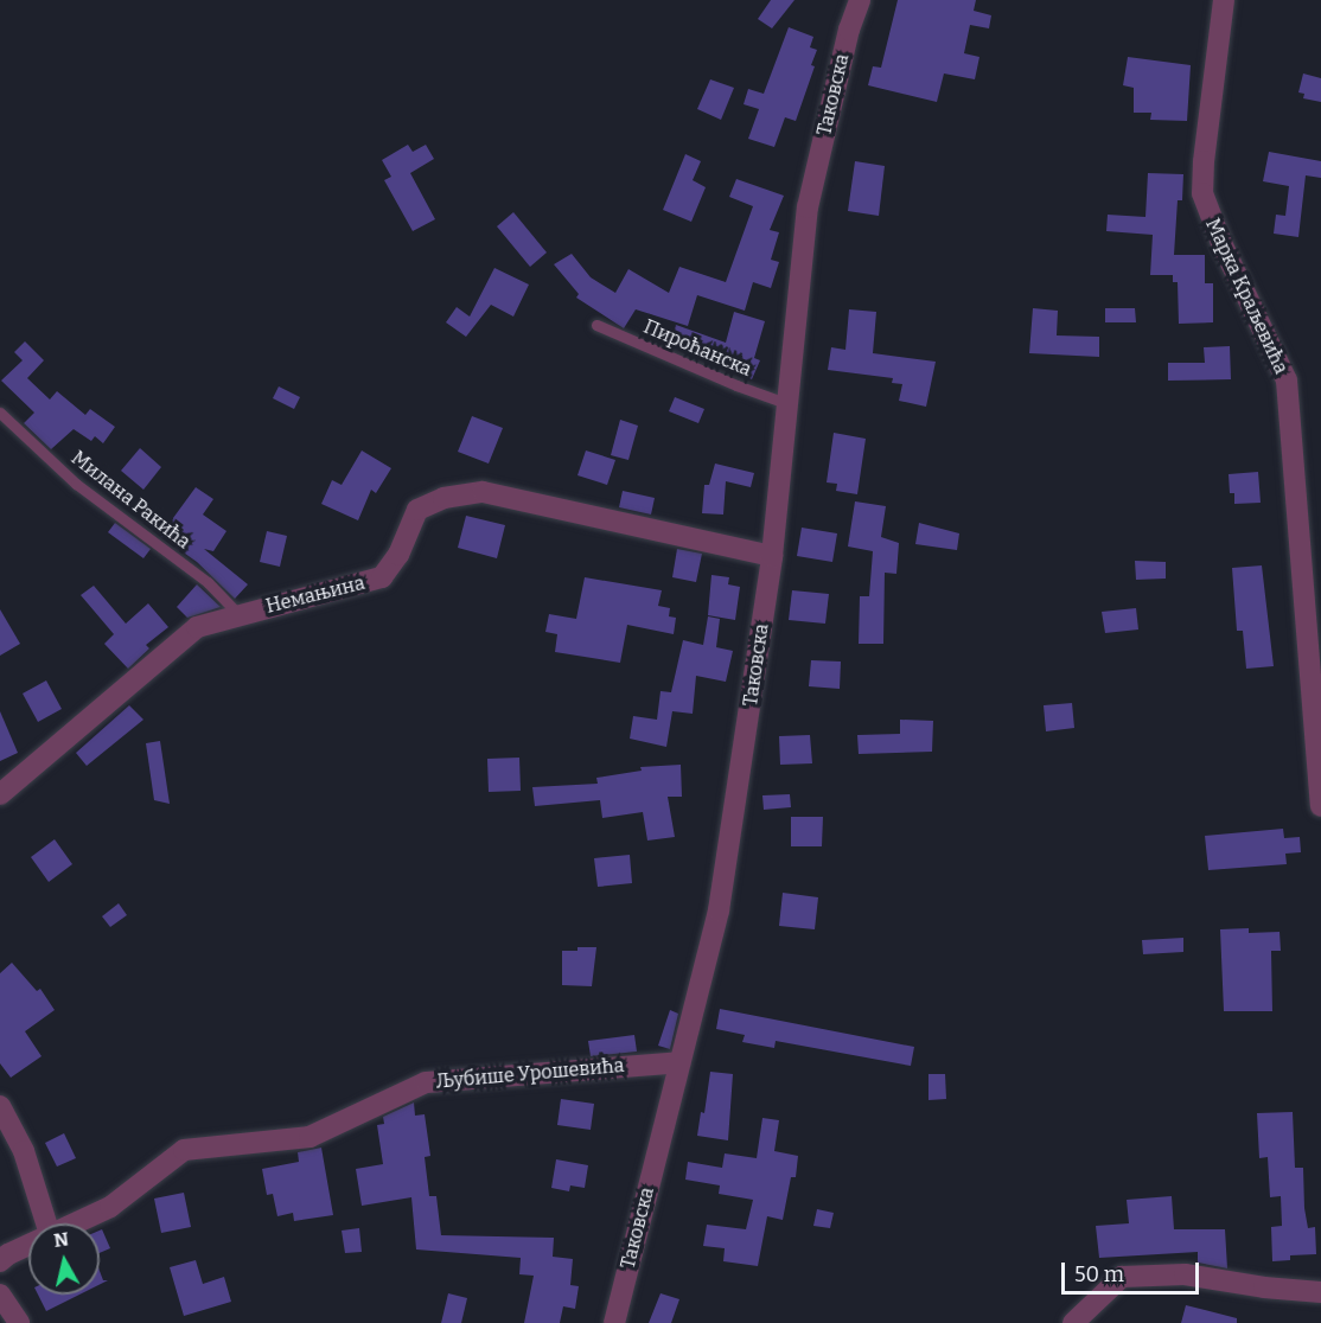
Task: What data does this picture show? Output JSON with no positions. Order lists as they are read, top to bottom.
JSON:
{
  "streets": {
    "street": [
      "Таковска",
      "Марка Краљевића",
      "Немањина",
      "Љубише Урошевића"
    ],
    "lane": ["Пироћанска", "Милана Ракића"]
  },
  "crossings": [
    ["Таковска", "Пироћанска"],
    ["Таковска", "Немањина"],
    ["Таковска", "Љубише Урошевића"],
    ["Милана Ракића", "Немањина"]
  ],
  "scale_bar": "50 m",
  "north": "top"
}
